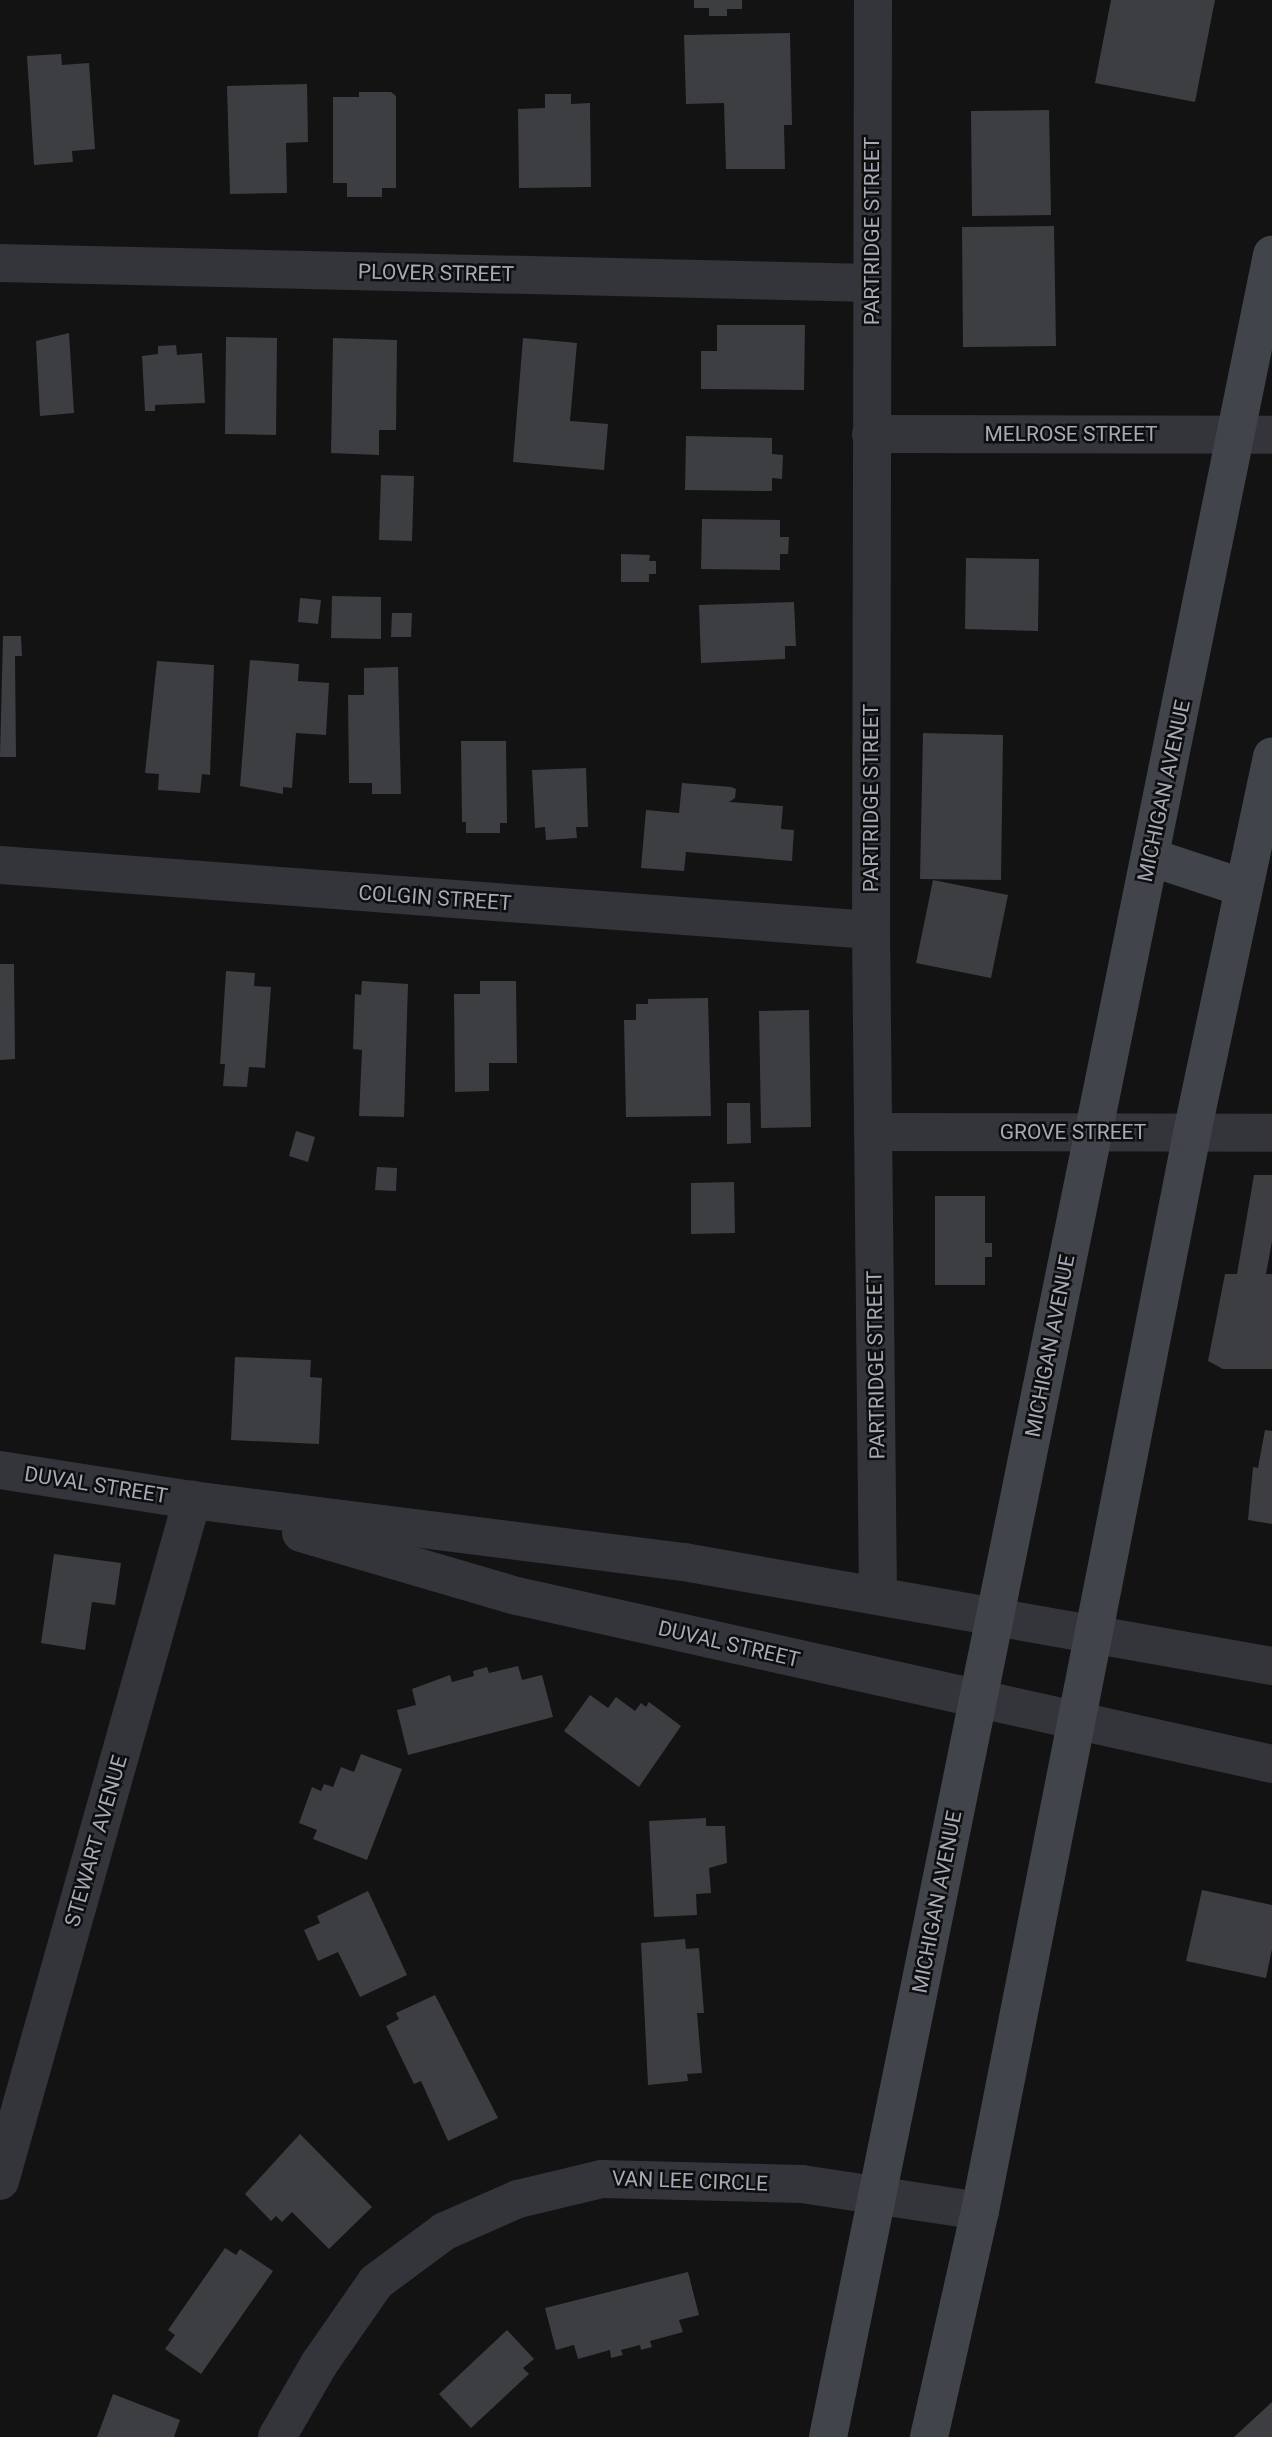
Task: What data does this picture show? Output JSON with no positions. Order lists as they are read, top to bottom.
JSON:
{
  "streets": {
    "main road": ["MICHIGAN AVENUE"],
    "street": [
      "PARTRIDGE STREET",
      "PLOVER STREET",
      "MELROSE STREET",
      "COLGIN STREET",
      "GROVE STREET",
      "DUVAL STREET",
      "STEWART AVENUE",
      "VAN LEE CIRCLE"
    ]
  },
  "crossings": [
    ["PARTRIDGE STREET", "PLOVER STREET"],
    ["PARTRIDGE STREET", "MELROSE STREET"],
    ["PARTRIDGE STREET", "COLGIN STREET"],
    ["PARTRIDGE STREET", "GROVE STREET"],
    ["PARTRIDGE STREET", "DUVAL STREET"],
    ["MELROSE STREET", "MICHIGAN AVENUE"],
    ["MICHIGAN AVENUE", "GROVE STREET"],
    ["MICHIGAN AVENUE", "DUVAL STREET"],
    ["MICHIGAN AVENUE", "VAN LEE CIRCLE"],
    ["DUVAL STREET", "STEWART AVENUE"]
  ]
}
